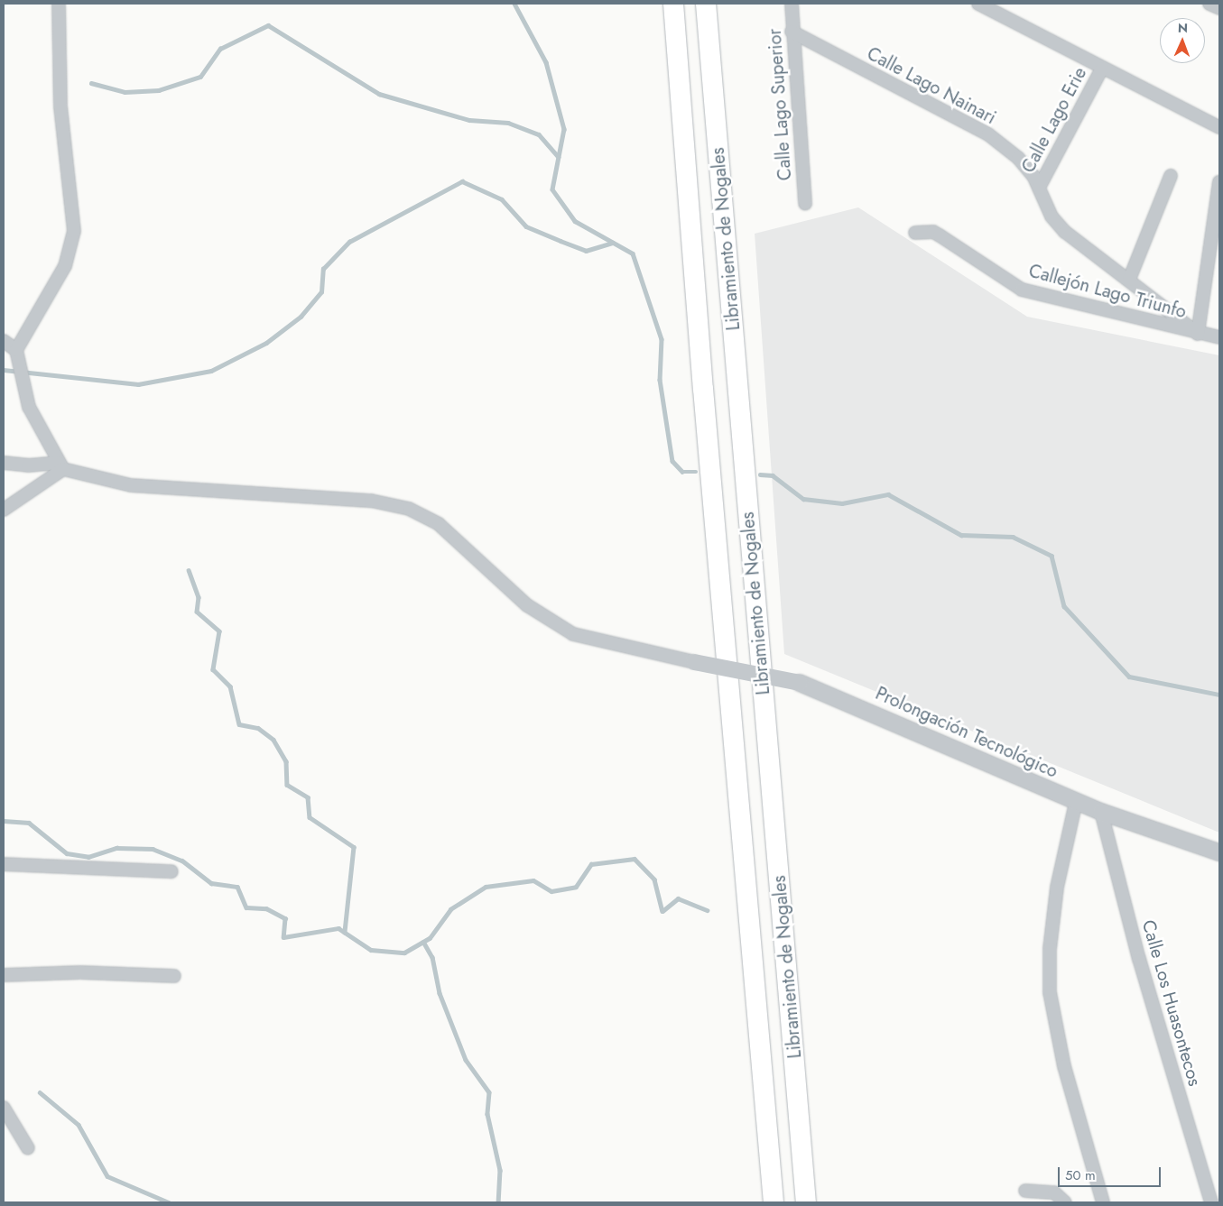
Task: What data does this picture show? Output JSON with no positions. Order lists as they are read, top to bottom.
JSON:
{
  "streets": {
    "highway": ["Libramiento de Nogales"],
    "street": [
      "Calle Lago Nainari",
      "Calle Lago Superior",
      "Calle Lago Erie",
      "Callejón Lago Triunfo",
      "Prolongación Tecnológico",
      "Calle Los Huasontecos"
    ]
  },
  "crossings": [
    ["Calle Lago Nainari", "Calle Lago Superior"],
    ["Calle Lago Nainari", "Calle Lago Erie"],
    ["Calle Lago Nainari", "Callejón Lago Triunfo"],
    ["Prolongación Tecnológico", "Calle Los Huasontecos"]
  ],
  "scale_bar": "50 m",
  "north": "top"
}
